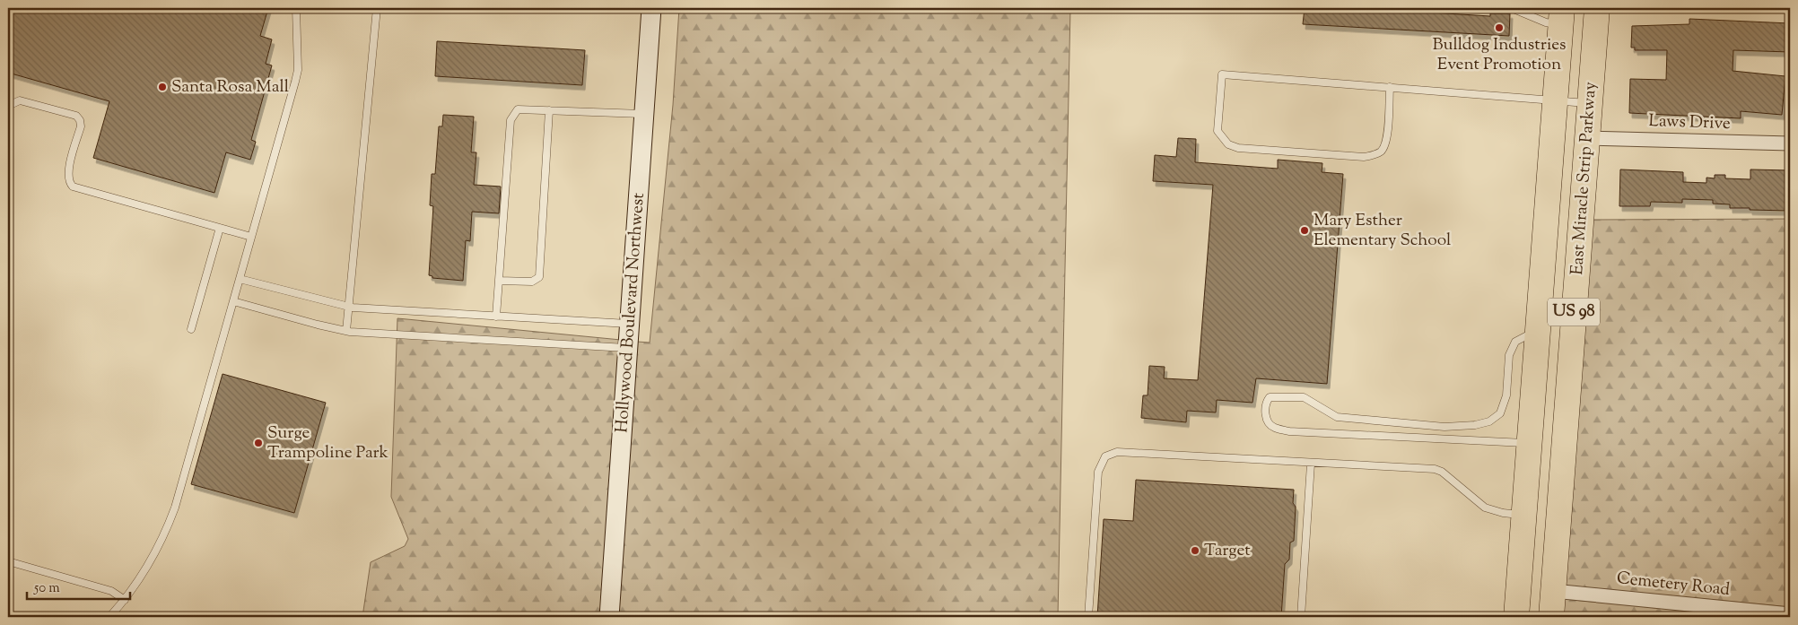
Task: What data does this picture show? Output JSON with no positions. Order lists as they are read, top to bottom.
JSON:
{
  "streets": {
    "highway": ["East Miracle Strip Parkway", "US 98"],
    "street": ["Laws Drive", "Hollywood Boulevard Northwest", "Cemetery Road"]
  },
  "crossings": [
    ["Laws Drive", "East Miracle Strip Parkway"],
    ["East Miracle Strip Parkway", "Cemetery Road"]
  ],
  "places": [
    "Bulldog Industries Event Promotion",
    "Santa Rosa Mall",
    "Mary Esther Elementary School",
    "Surge Trampoline Park",
    "Target"
  ],
  "scale_bar": "50 m"
}
